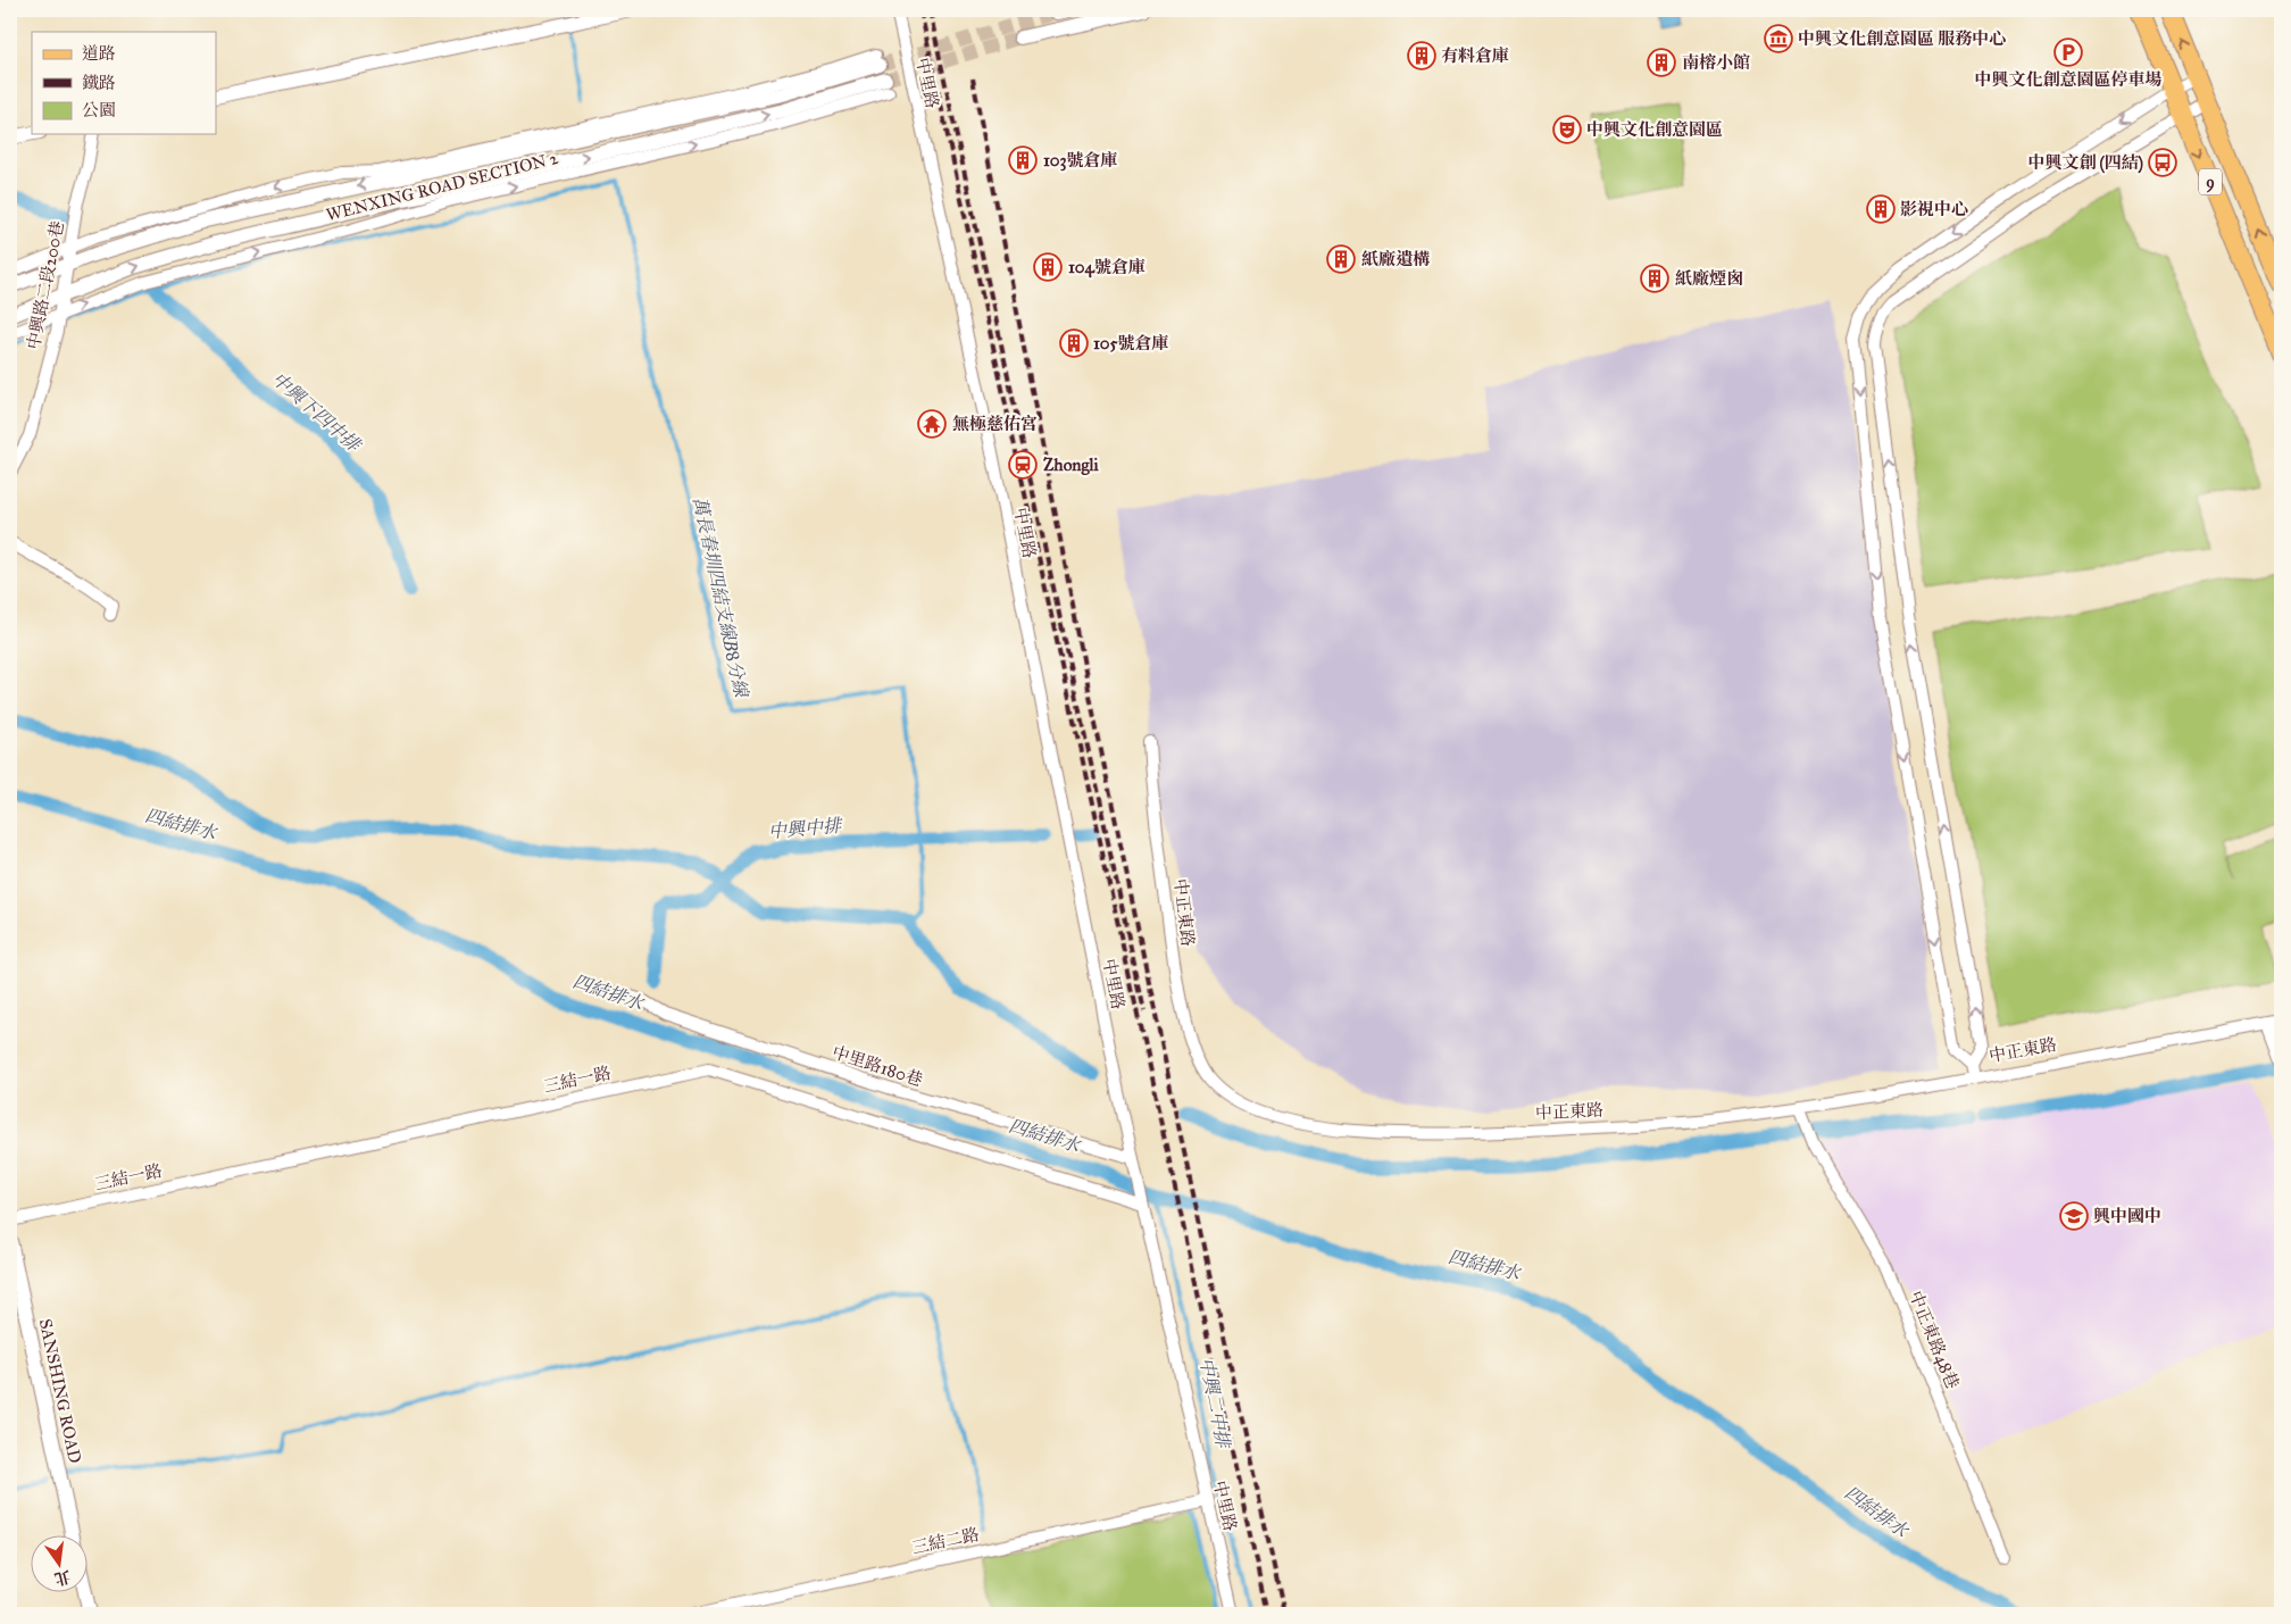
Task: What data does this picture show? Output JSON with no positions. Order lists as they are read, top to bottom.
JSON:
{
  "streets": {
    "main road": ["9"],
    "street": [
      "中里路",
      "WENXING ROAD SECTION 2",
      "中興路二段200巷",
      "中正東路",
      "中里路180巷",
      "三結一路",
      "中正東路48巷",
      "SANSHING ROAD",
      "三結二路"
    ]
  },
  "crossings": [
    ["中里路", "中里路180巷"],
    ["中里路", "三結一路"],
    ["中里路", "三結二路"],
    ["WENXING ROAD SECTION 2", "中興路二段200巷"],
    ["中正東路", "中正東路48巷"]
  ],
  "water": [
    "中興下四中排",
    "萬長春圳四結支線B8分線",
    "四結排水",
    "中興中排",
    "中興二中排"
  ],
  "places": {
    "museum": ["中興文化創意園區 服務中心"],
    "parking": ["中興文化創意園區停車場"],
    "building": [
      "有料倉庫",
      "南榕小館",
      "103號倉庫",
      "影視中心",
      "紙廠遺構",
      "104號倉庫",
      "紙廠煙囪",
      "105號倉庫"
    ],
    "theatre": ["中興文化創意園區"],
    "bus stop": ["中興文創 (四結)"],
    "temple": ["無極慈佑宮"],
    "station": ["Zhongli"],
    "school or university": ["興中國中"]
  },
  "legend": ["道路", "鐵路", "公園"],
  "north": "bottom"
}
